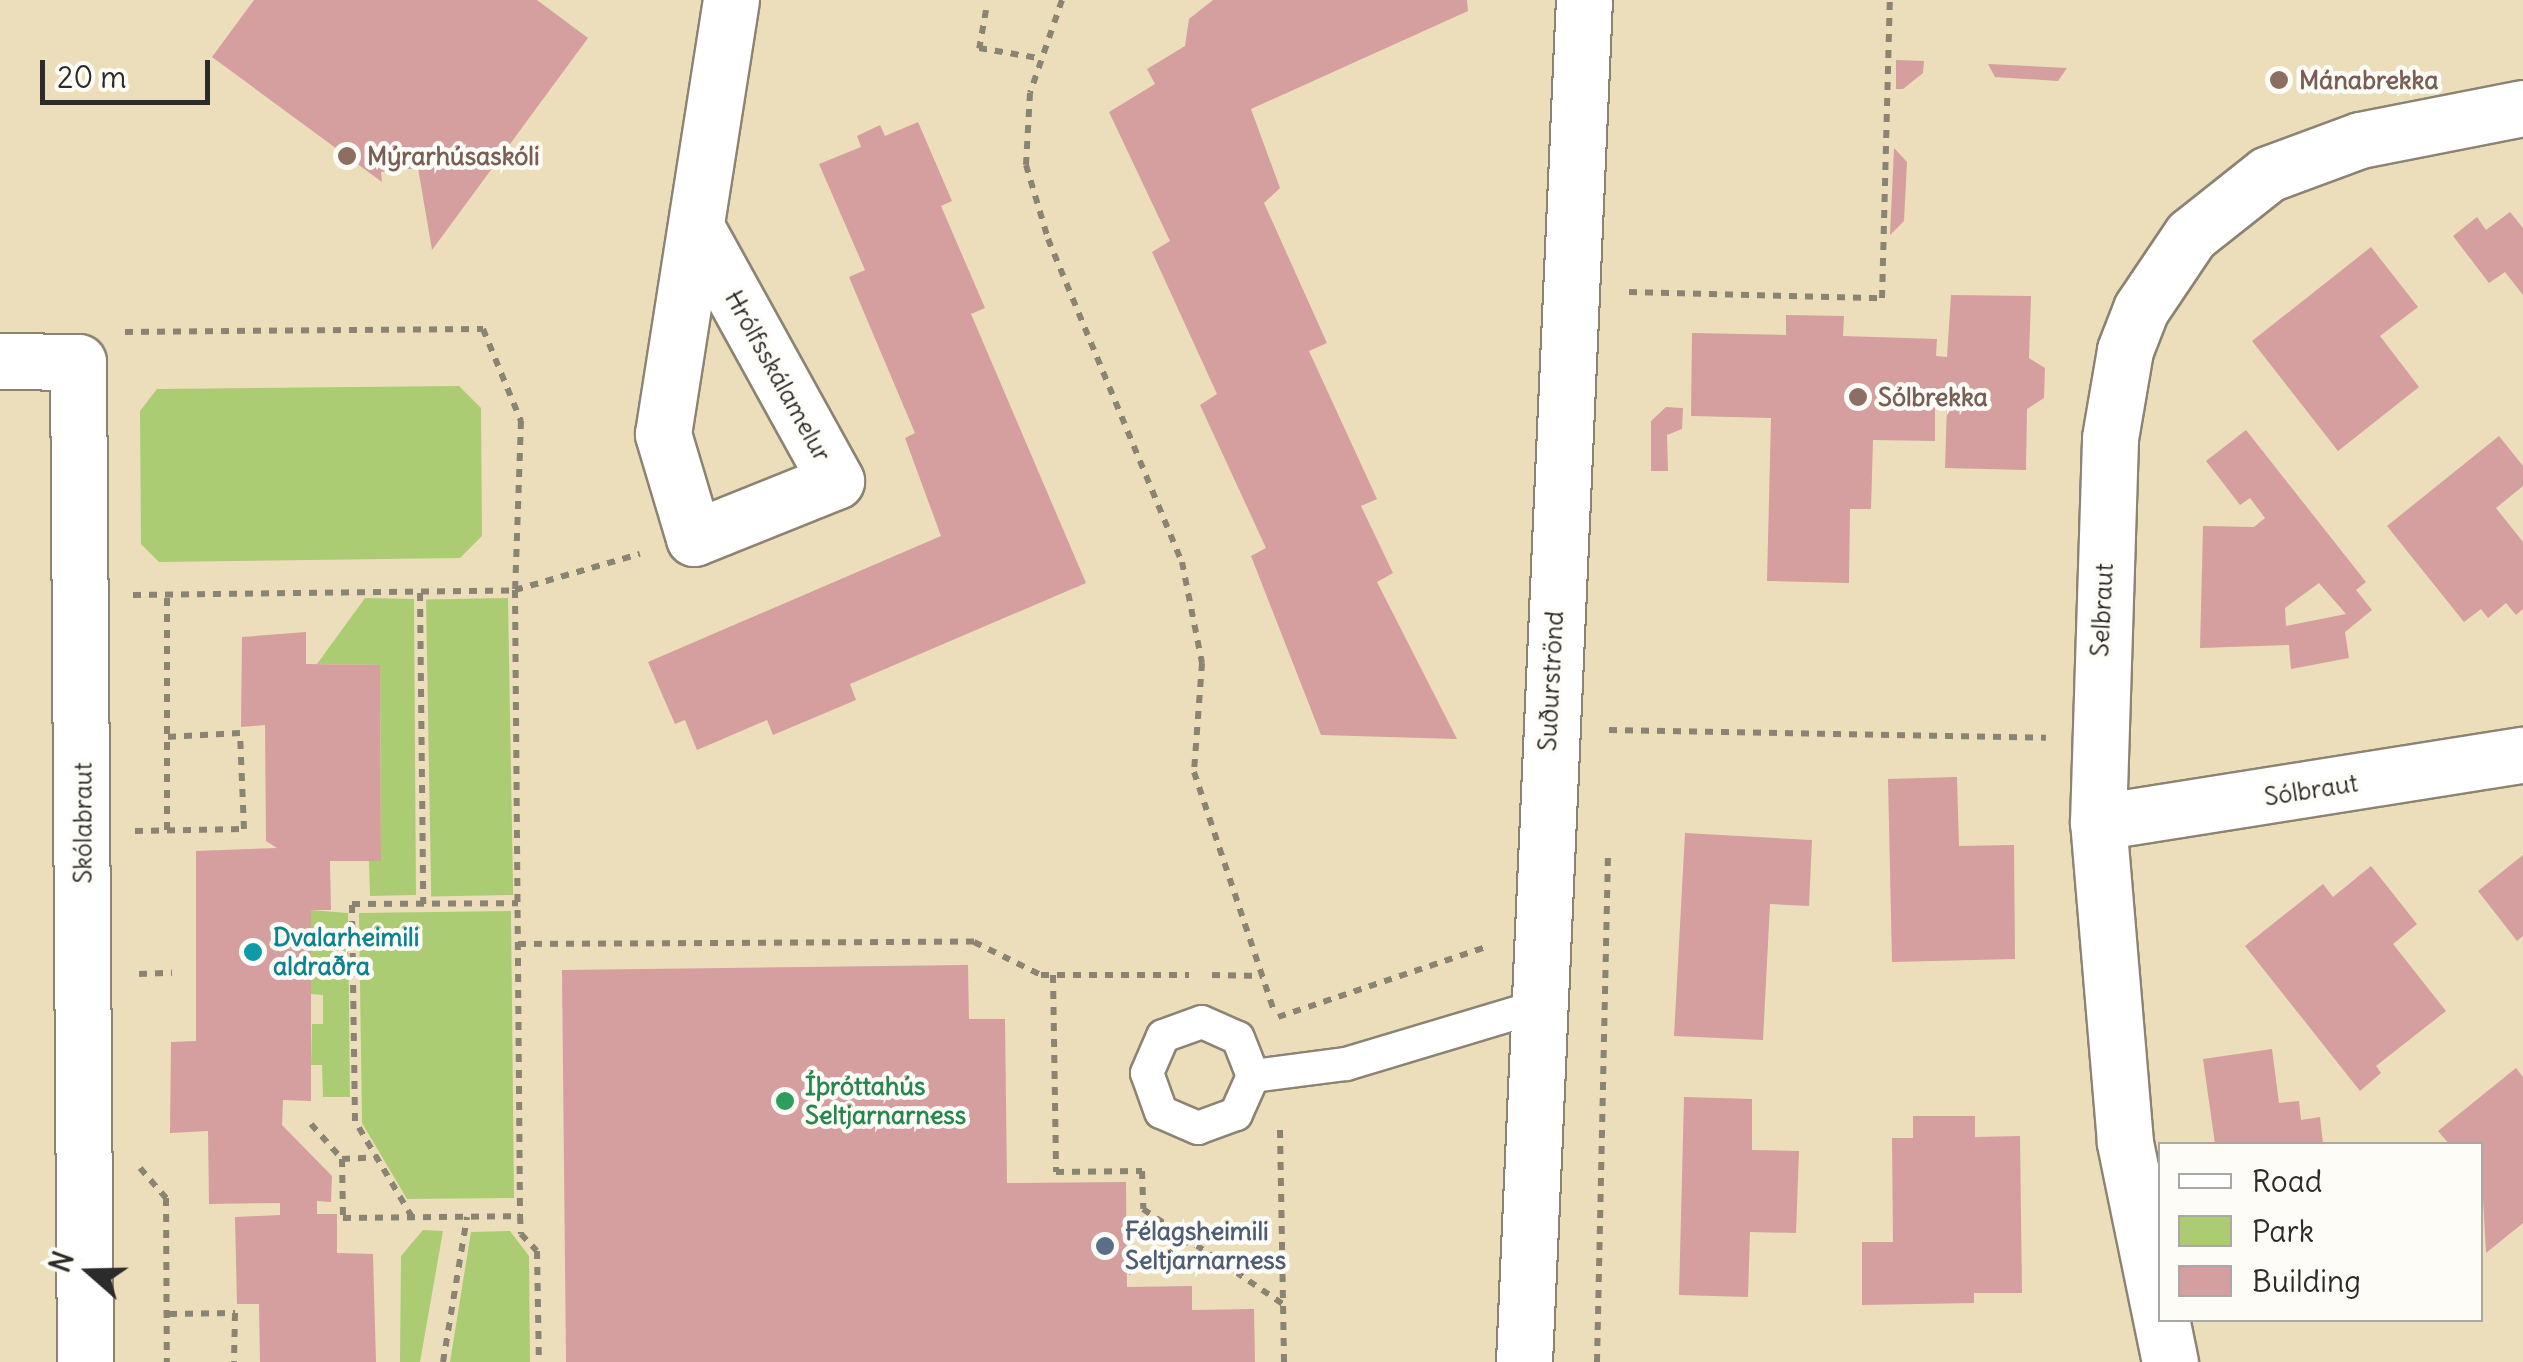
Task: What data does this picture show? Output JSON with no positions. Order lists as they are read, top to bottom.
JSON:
{
  "streets": {
    "street": [
      "Hrólfsskálamelur",
      "Selbraut",
      "Suðurströnd",
      "Sólbraut",
      "Skólabraut"
    ]
  },
  "crossings": [
    ["Selbraut", "Sólbraut"]
  ],
  "places": [
    "Mánabrekka",
    "Mýrarhúsaskóli",
    "Sólbrekka",
    "Dvalarheimili aldraðra",
    "Íþróttahús Seltjarnarness",
    "Félagsheimili Seltjarnarness"
  ],
  "legend": ["Road", "Park", "Building"],
  "scale_bar": "20 m",
  "north": "left"
}
